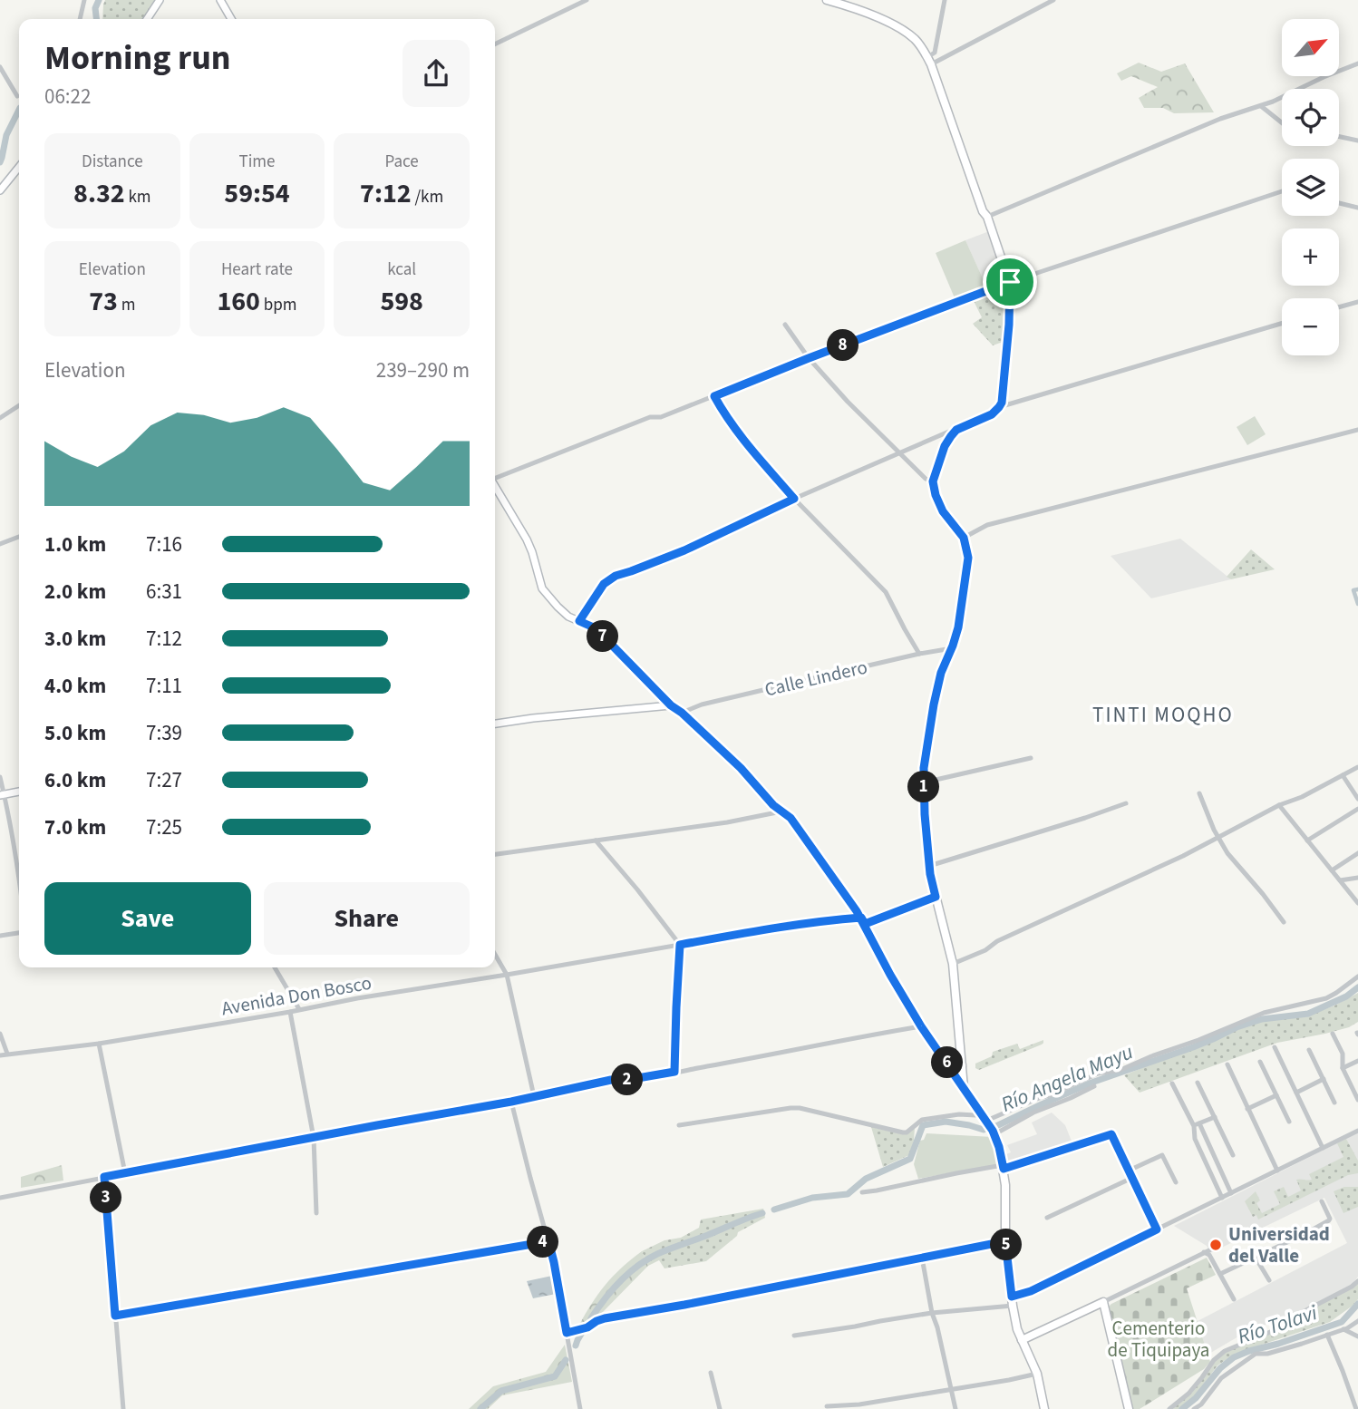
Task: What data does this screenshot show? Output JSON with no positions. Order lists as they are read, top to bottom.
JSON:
{
  "streets": {
    "street": ["Calle Lindero", "Avenida Don Bosco"]
  },
  "districts": ["TINTI MOQHO"],
  "water": ["Río Angela Mayu", "Río Tolavi"],
  "parks": ["Cementerio de Tiquipaya"],
  "places": ["Universidad del Valle"],
  "north": "top right",
  "page": {
    "map_buttons": ["+", "−"],
    "heading": ["Morning run", "06:22"],
    "stats": [
      ["Distance", "8.32 km"],
      ["Time", "59:54"],
      ["Pace", "7:12 /km"],
      ["Elevation", "73 m"],
      ["Heart rate", "160 bpm"],
      ["kcal", "598"]
    ],
    "pins": [
      "8",
      "7",
      "1",
      "6",
      "2",
      "3",
      "4",
      "5"
    ],
    "chart": ["Elevation", "239–290 m"],
    "list": [
      {
        "name": "1.0 km",
        "note": "7:16"
      },
      {
        "name": "2.0 km",
        "note": "6:31"
      },
      {
        "name": "3.0 km",
        "note": "7:12"
      },
      {
        "name": "4.0 km",
        "note": "7:11"
      },
      {
        "name": "5.0 km",
        "note": "7:39"
      },
      {
        "name": "6.0 km",
        "note": "7:27"
      },
      {
        "name": "7.0 km",
        "note": "7:25"
      }
    ],
    "buttons": ["Save", "Share"]
  }
}
